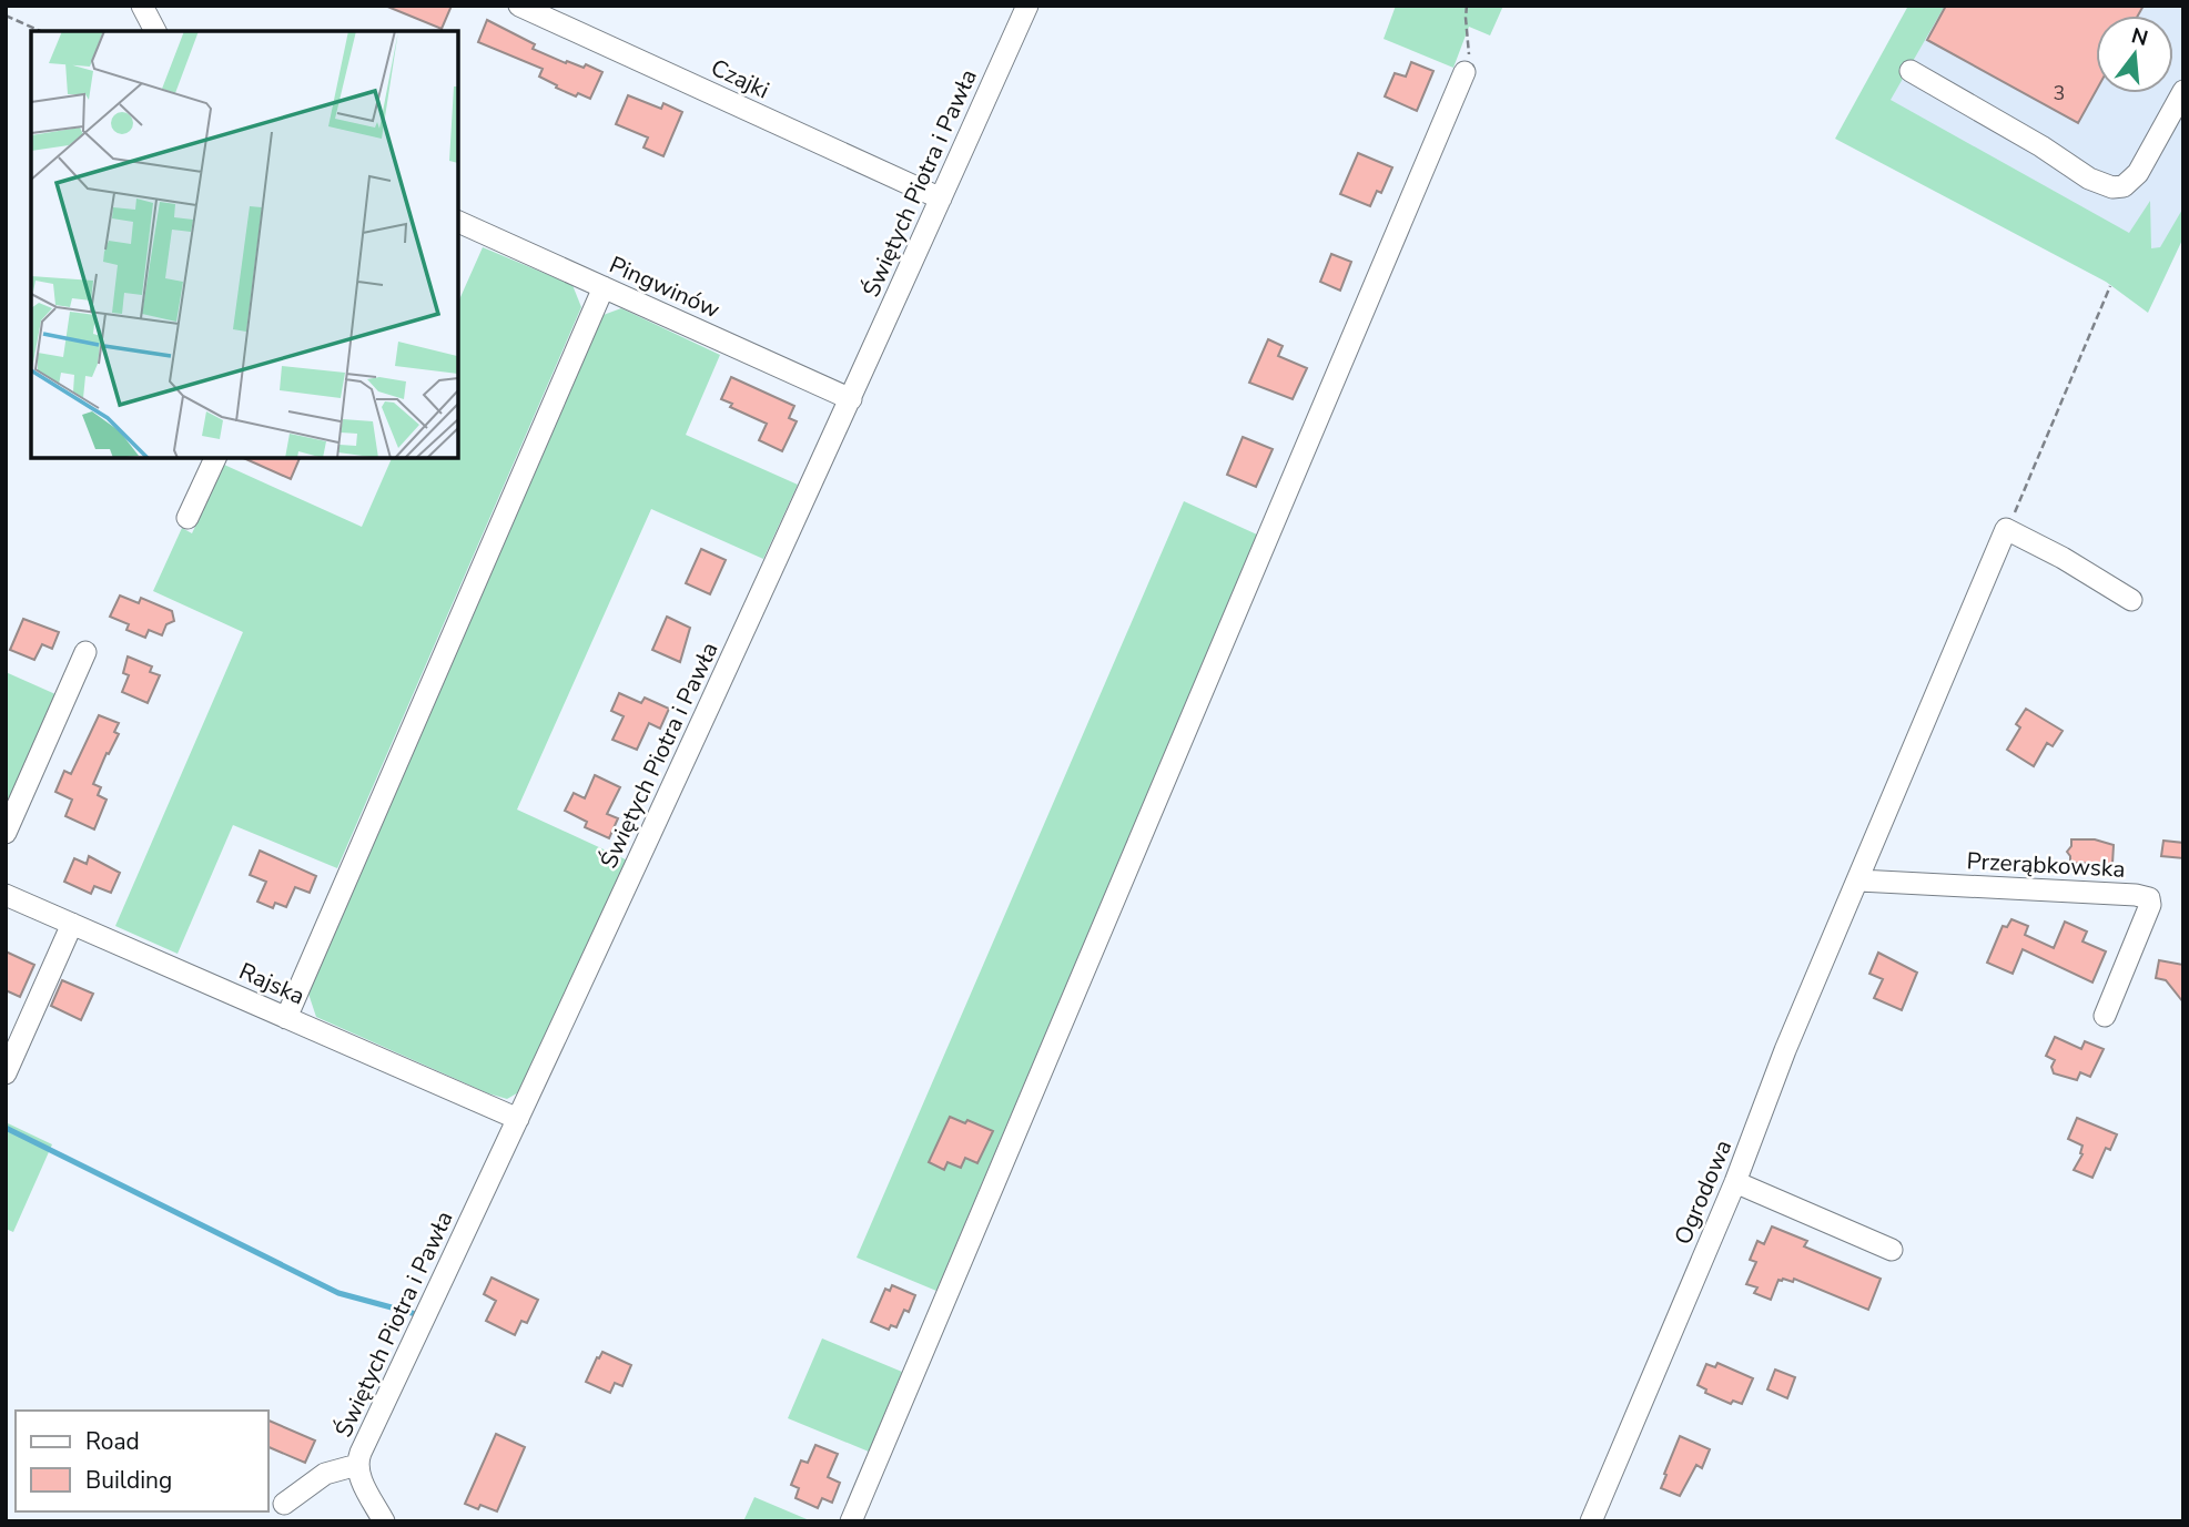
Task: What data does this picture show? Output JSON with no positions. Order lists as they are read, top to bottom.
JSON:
{
  "streets": {
    "street": [
      "Czajki",
      "Świętych Piotra i Pawła",
      "Pingwinów",
      "Przerąbkowska",
      "Rajska",
      "Ogrodowa"
    ]
  },
  "crossings": [
    ["Czajki", "Świętych Piotra i Pawła"],
    ["Świętych Piotra i Pawła", "Pingwinów"],
    ["Świętych Piotra i Pawła", "Rajska"],
    ["Przerąbkowska", "Ogrodowa"]
  ],
  "house_numbers": ["3"],
  "legend": ["Road", "Building"],
  "north": "top"
}
